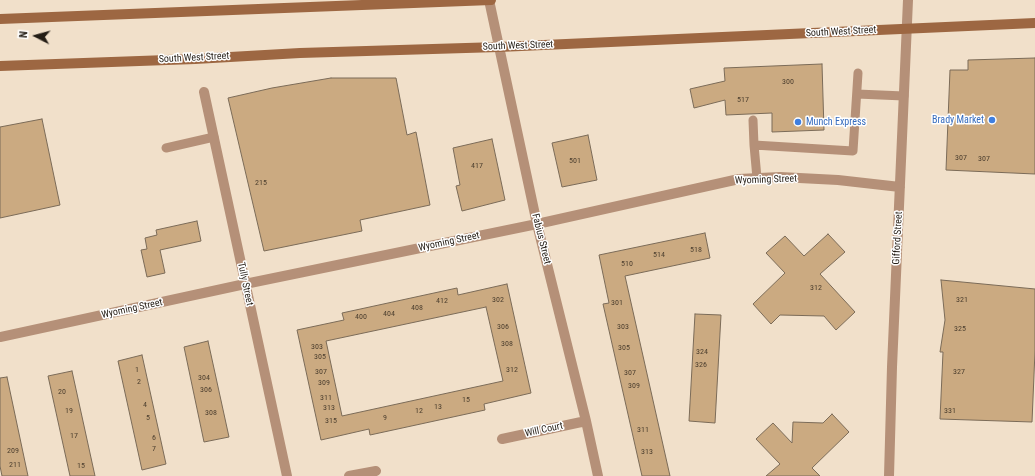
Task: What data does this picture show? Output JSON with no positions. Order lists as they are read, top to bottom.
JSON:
{
  "streets": {
    "main road": ["South West Street"],
    "street": [
      "Wyoming Street",
      "Gifford Street",
      "Fabius Street",
      "Tully Street",
      "Will Court"
    ]
  },
  "crossings": [
    ["South West Street", "Gifford Street"],
    ["South West Street", "Fabius Street"],
    ["Wyoming Street", "Gifford Street"],
    ["Wyoming Street", "Fabius Street"],
    ["Wyoming Street", "Tully Street"],
    ["Fabius Street", "Will Court"]
  ],
  "places": ["Brady Market", "Munch Express"],
  "house_numbers": [
    "300",
    "517",
    "307",
    "307",
    "501",
    "417",
    "215",
    "518",
    "514",
    "510",
    "312",
    "302",
    "321",
    "412",
    "301",
    "408",
    "404",
    "400",
    "306",
    "303",
    "325",
    "308",
    "303",
    "305",
    "324",
    "305",
    "326",
    "1",
    "312",
    "307",
    "327",
    "307",
    "304",
    "2",
    "309",
    "309",
    "306",
    "20",
    "311",
    "15",
    "4",
    "13",
    "313",
    "19",
    "12",
    "331",
    "308",
    "5",
    "9",
    "315",
    "311",
    "17",
    "6",
    "7",
    "209",
    "313",
    "211",
    "15"
  ],
  "north": "left"
}
